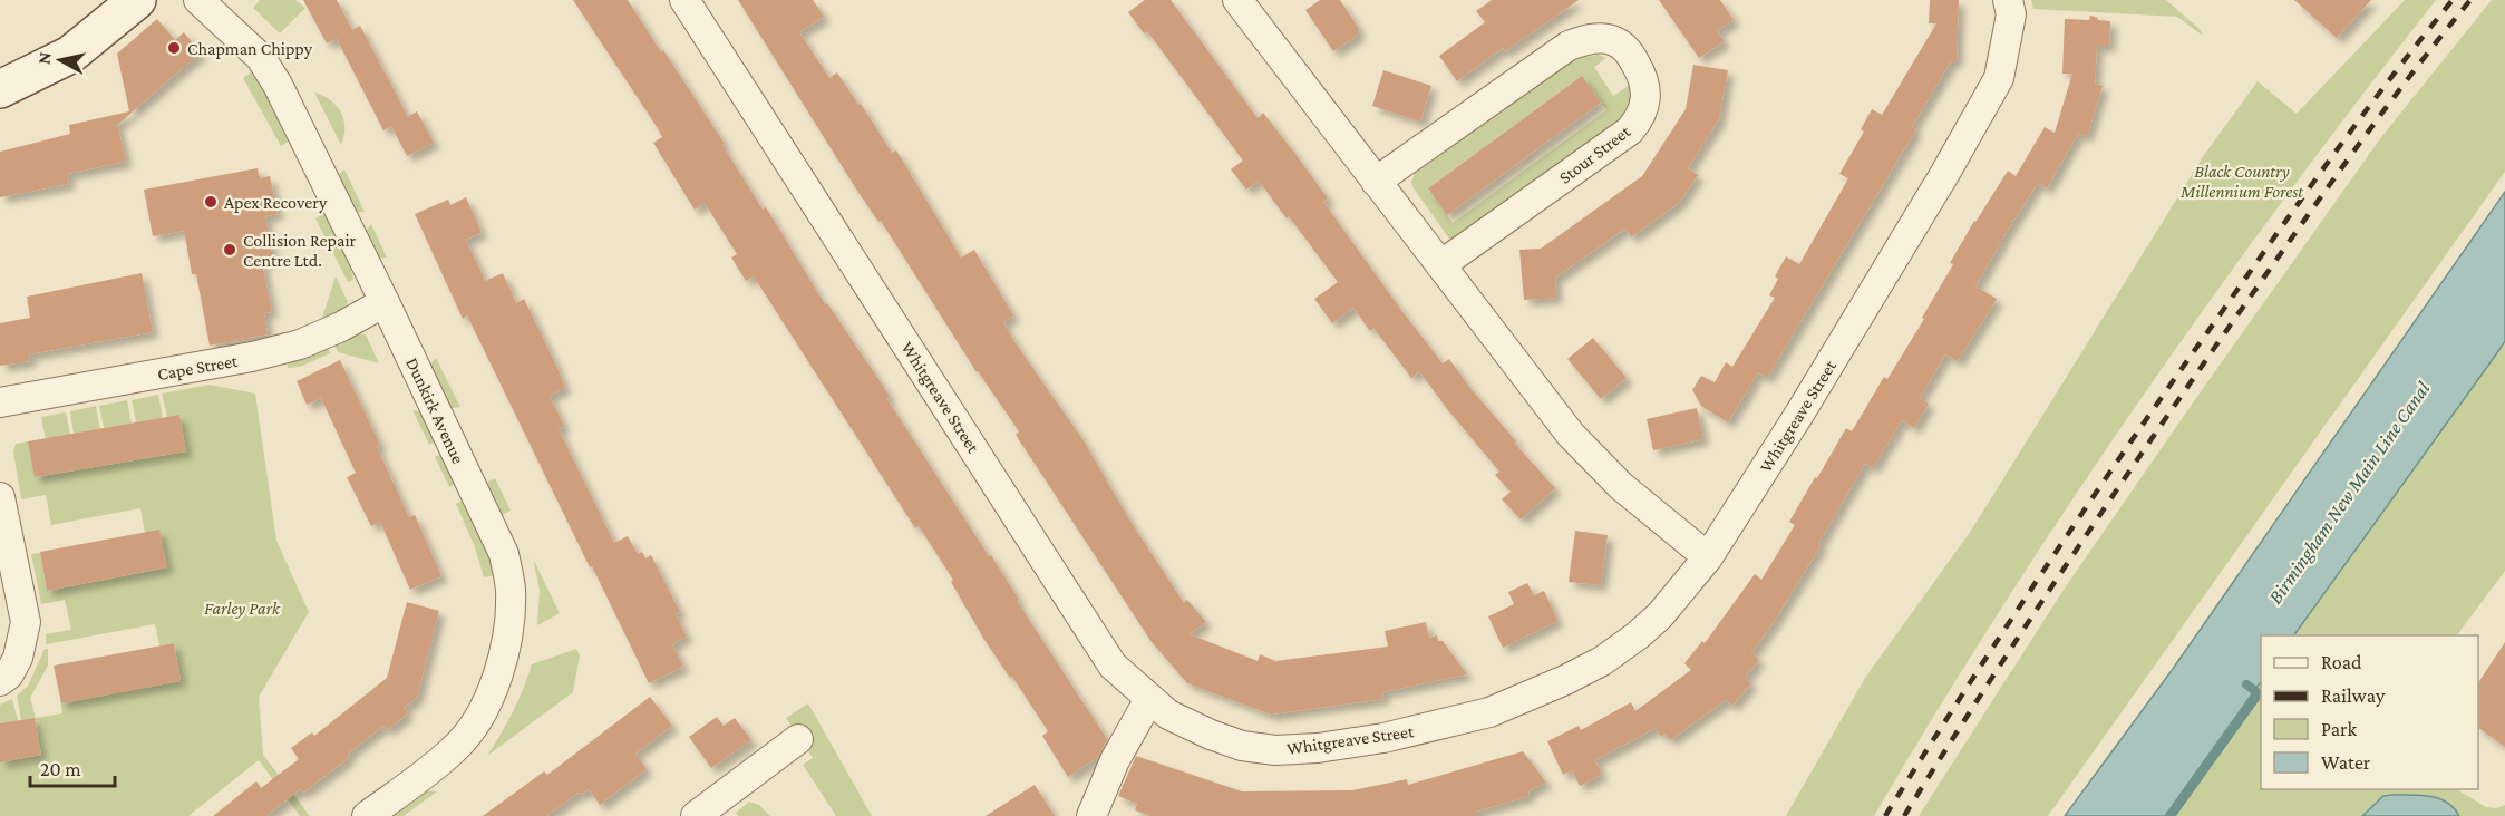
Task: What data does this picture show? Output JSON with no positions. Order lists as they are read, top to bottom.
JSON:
{
  "streets": {
    "street": [
      "Stour Street",
      "Cape Street",
      "Whitgreave Street",
      "Dunkirk Avenue"
    ]
  },
  "crossings": [
    ["Cape Street", "Dunkirk Avenue"]
  ],
  "water": ["Birmingham New Main Line Canal"],
  "parks": ["Black Country Millennium Forest", "Farley Park"],
  "places": ["Chapman Chippy", "Apex Recovery", "Collision Repair Centre Ltd."],
  "legend": [
    "Road",
    "Railway",
    "Park",
    "Water"
  ],
  "scale_bar": "20 m",
  "north": "left"
}
